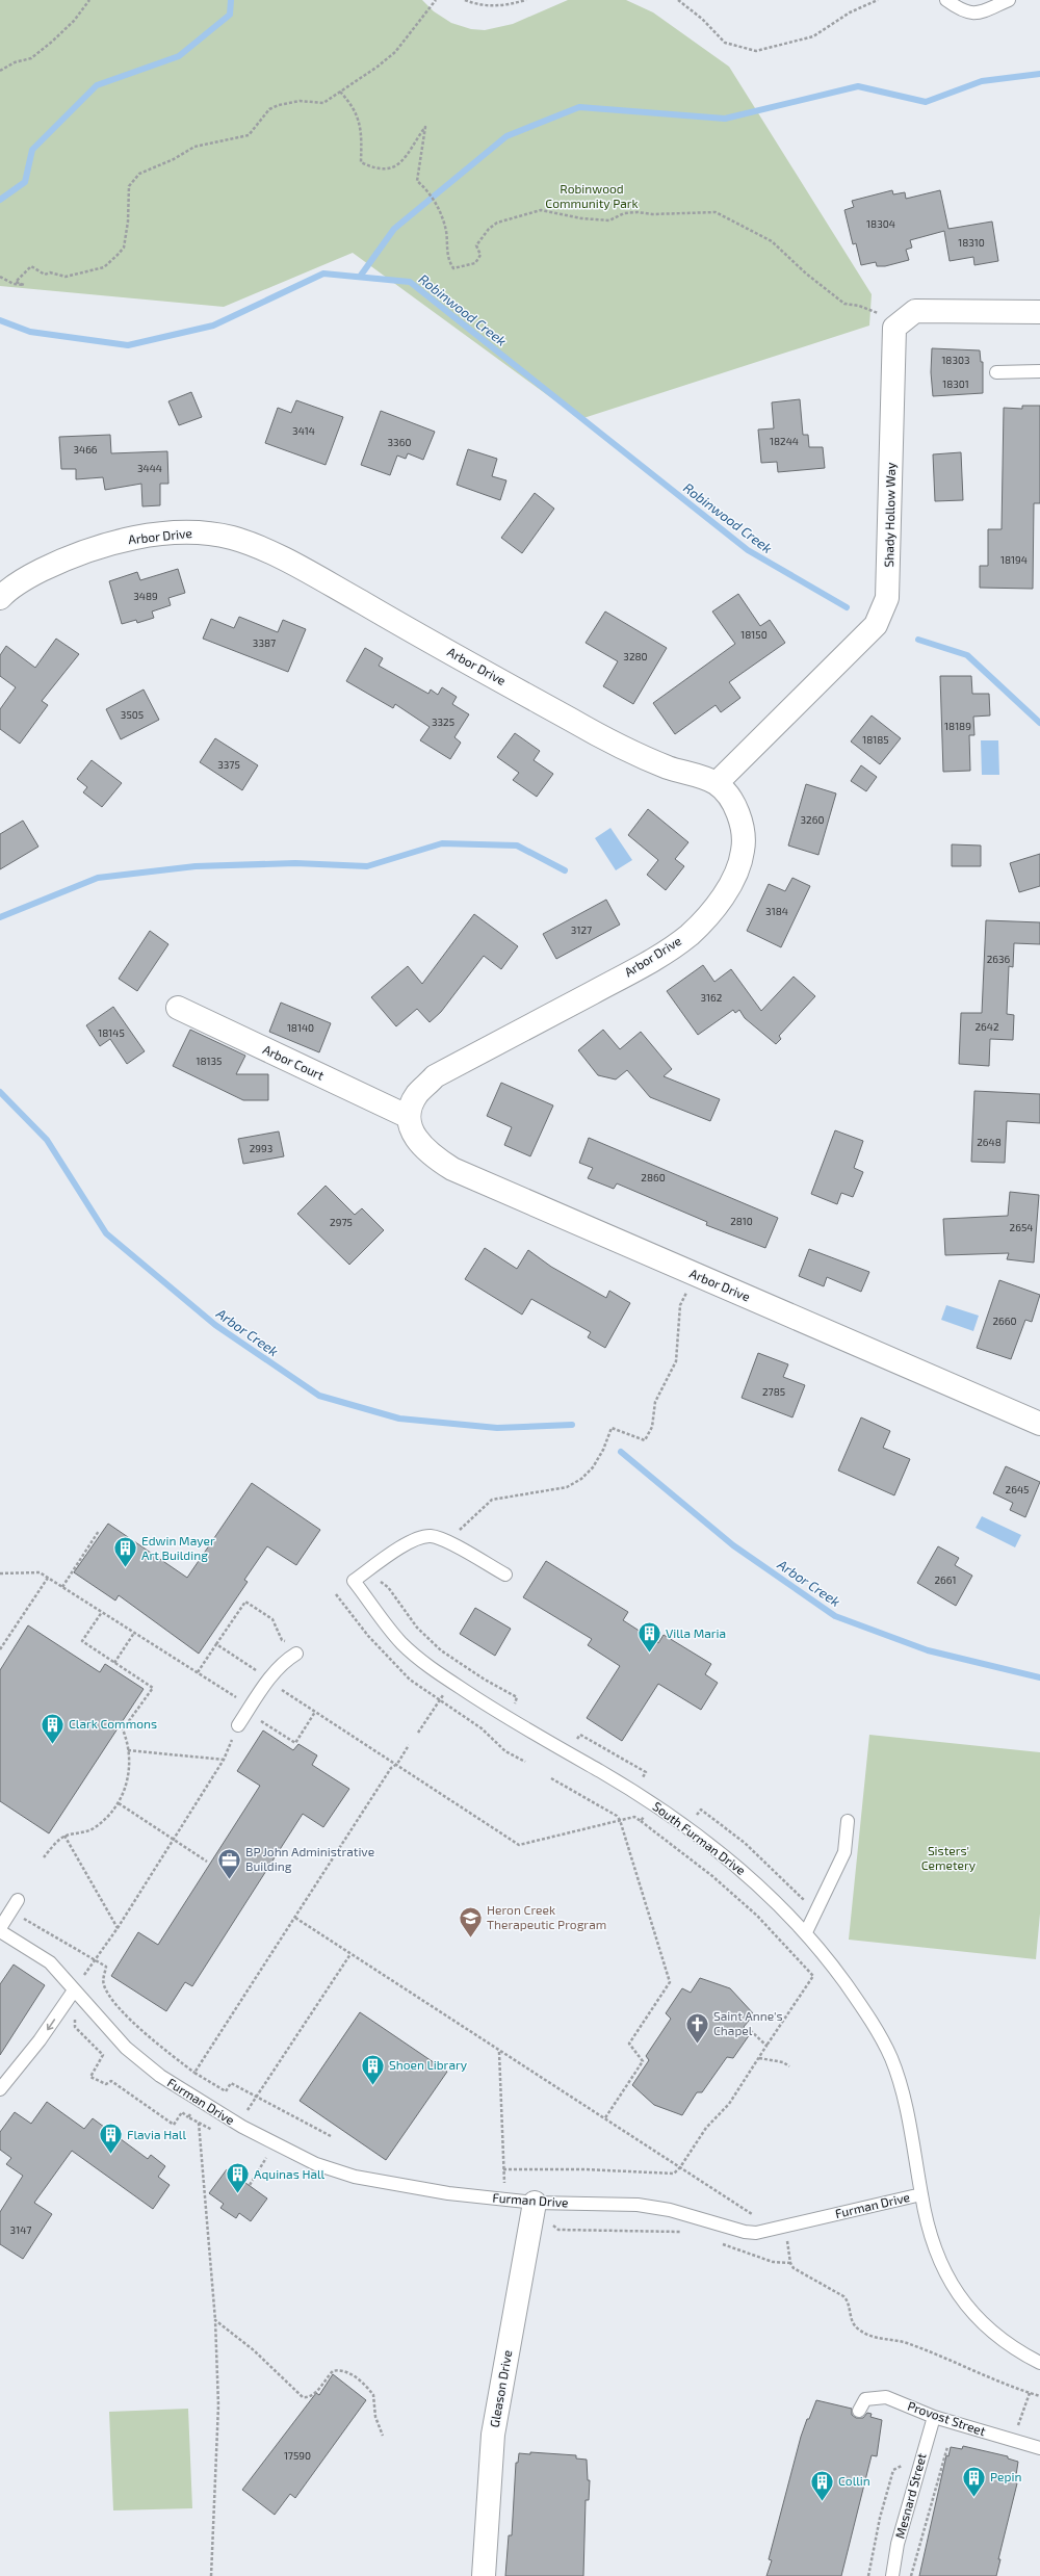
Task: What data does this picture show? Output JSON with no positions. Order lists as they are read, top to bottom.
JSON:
{
  "streets": {
    "street": [
      "Shady Hollow Way",
      "Arbor Drive",
      "Arbor Court",
      "Gleason Drive"
    ],
    "lane": [
      "South Furman Drive",
      "Furman Drive",
      "Provost Street",
      "Mesnard Street"
    ]
  },
  "crossings": [
    ["Shady Hollow Way", "Arbor Drive"],
    ["Arbor Drive", "Arbor Court"],
    ["South Furman Drive", "Furman Drive"],
    ["Furman Drive", "Gleason Drive"],
    ["Provost Street", "Mesnard Street"]
  ],
  "water": ["Robinwood Creek", "Arbor Creek"],
  "parks": ["Robinwood Community Park", "Sisters' Cemetery"],
  "places": {
    "building": [
      "Edwin Mayer Art Building",
      "Villa Maria",
      "Clark Commons",
      "Shoen Library",
      "Flavia Hall",
      "Aquinas Hall",
      "Pepin",
      "Collin"
    ],
    "office": ["BP John Administrative Building"],
    "school or university": ["Heron Creek Therapeutic Program"],
    "church": ["Saint Anne's Chapel"]
  },
  "house_numbers": [
    "18304",
    "18310",
    "18303",
    "18301",
    "3414",
    "18244",
    "3360",
    "3466",
    "3444",
    "18194",
    "3489",
    "18150",
    "3387",
    "3280",
    "3505",
    "3325",
    "18189",
    "18185",
    "3375",
    "3260",
    "3184",
    "3127",
    "2636",
    "3162",
    "2642",
    "18140",
    "18145",
    "18135",
    "2648",
    "2993",
    "2860",
    "2810",
    "2975",
    "2654",
    "2660",
    "2785",
    "2645",
    "2661",
    "3147",
    "17590"
  ]
}
